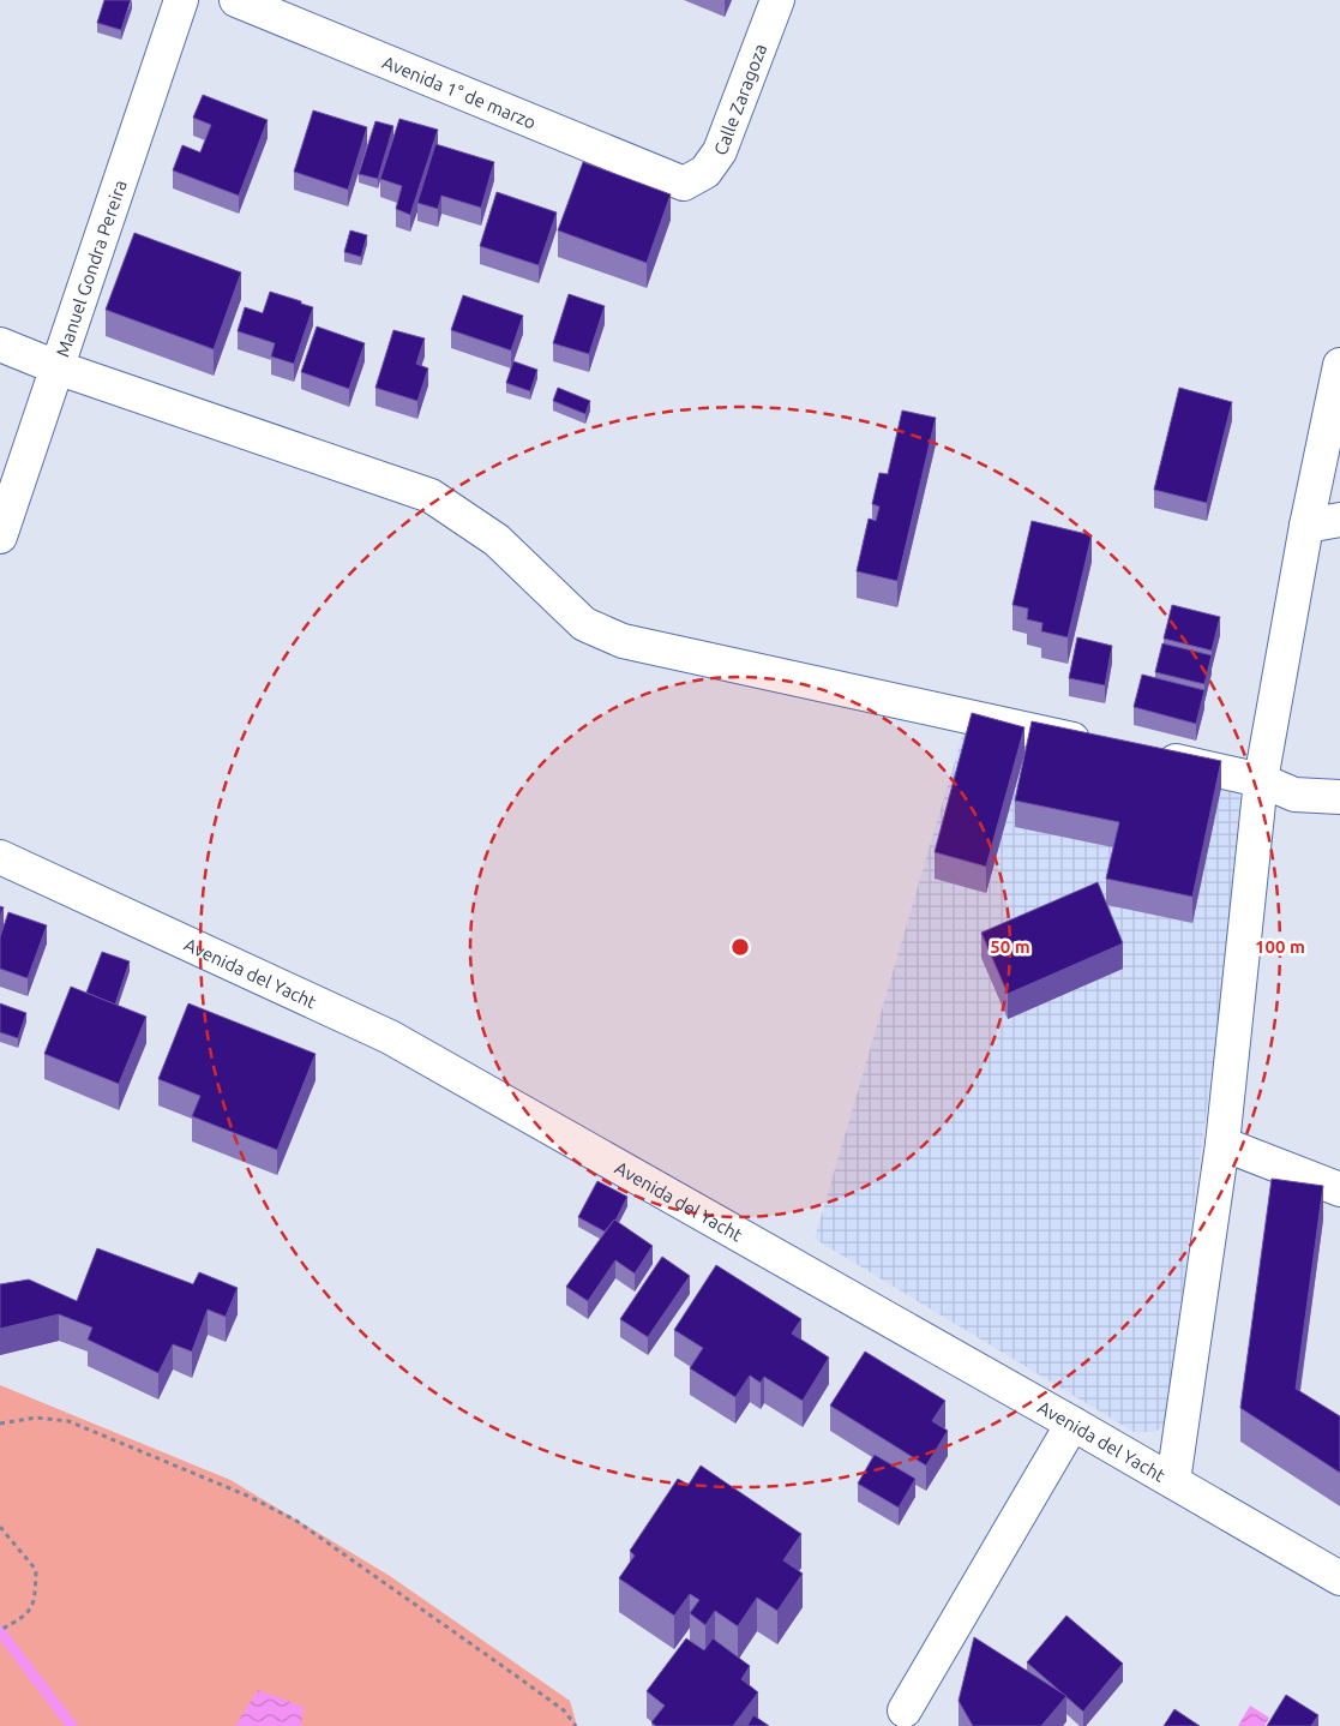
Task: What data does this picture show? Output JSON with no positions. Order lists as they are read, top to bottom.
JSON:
{
  "streets": {
    "street": [
      "Avenida 1° de marzo",
      "Calle Zaragoza",
      "Manuel Gondra Pereira",
      "Avenida del Yacht"
    ]
  },
  "crossings": [
    ["Avenida 1° de marzo", "Calle Zaragoza"]
  ],
  "rings": ["50 m", "100 m"]
}
